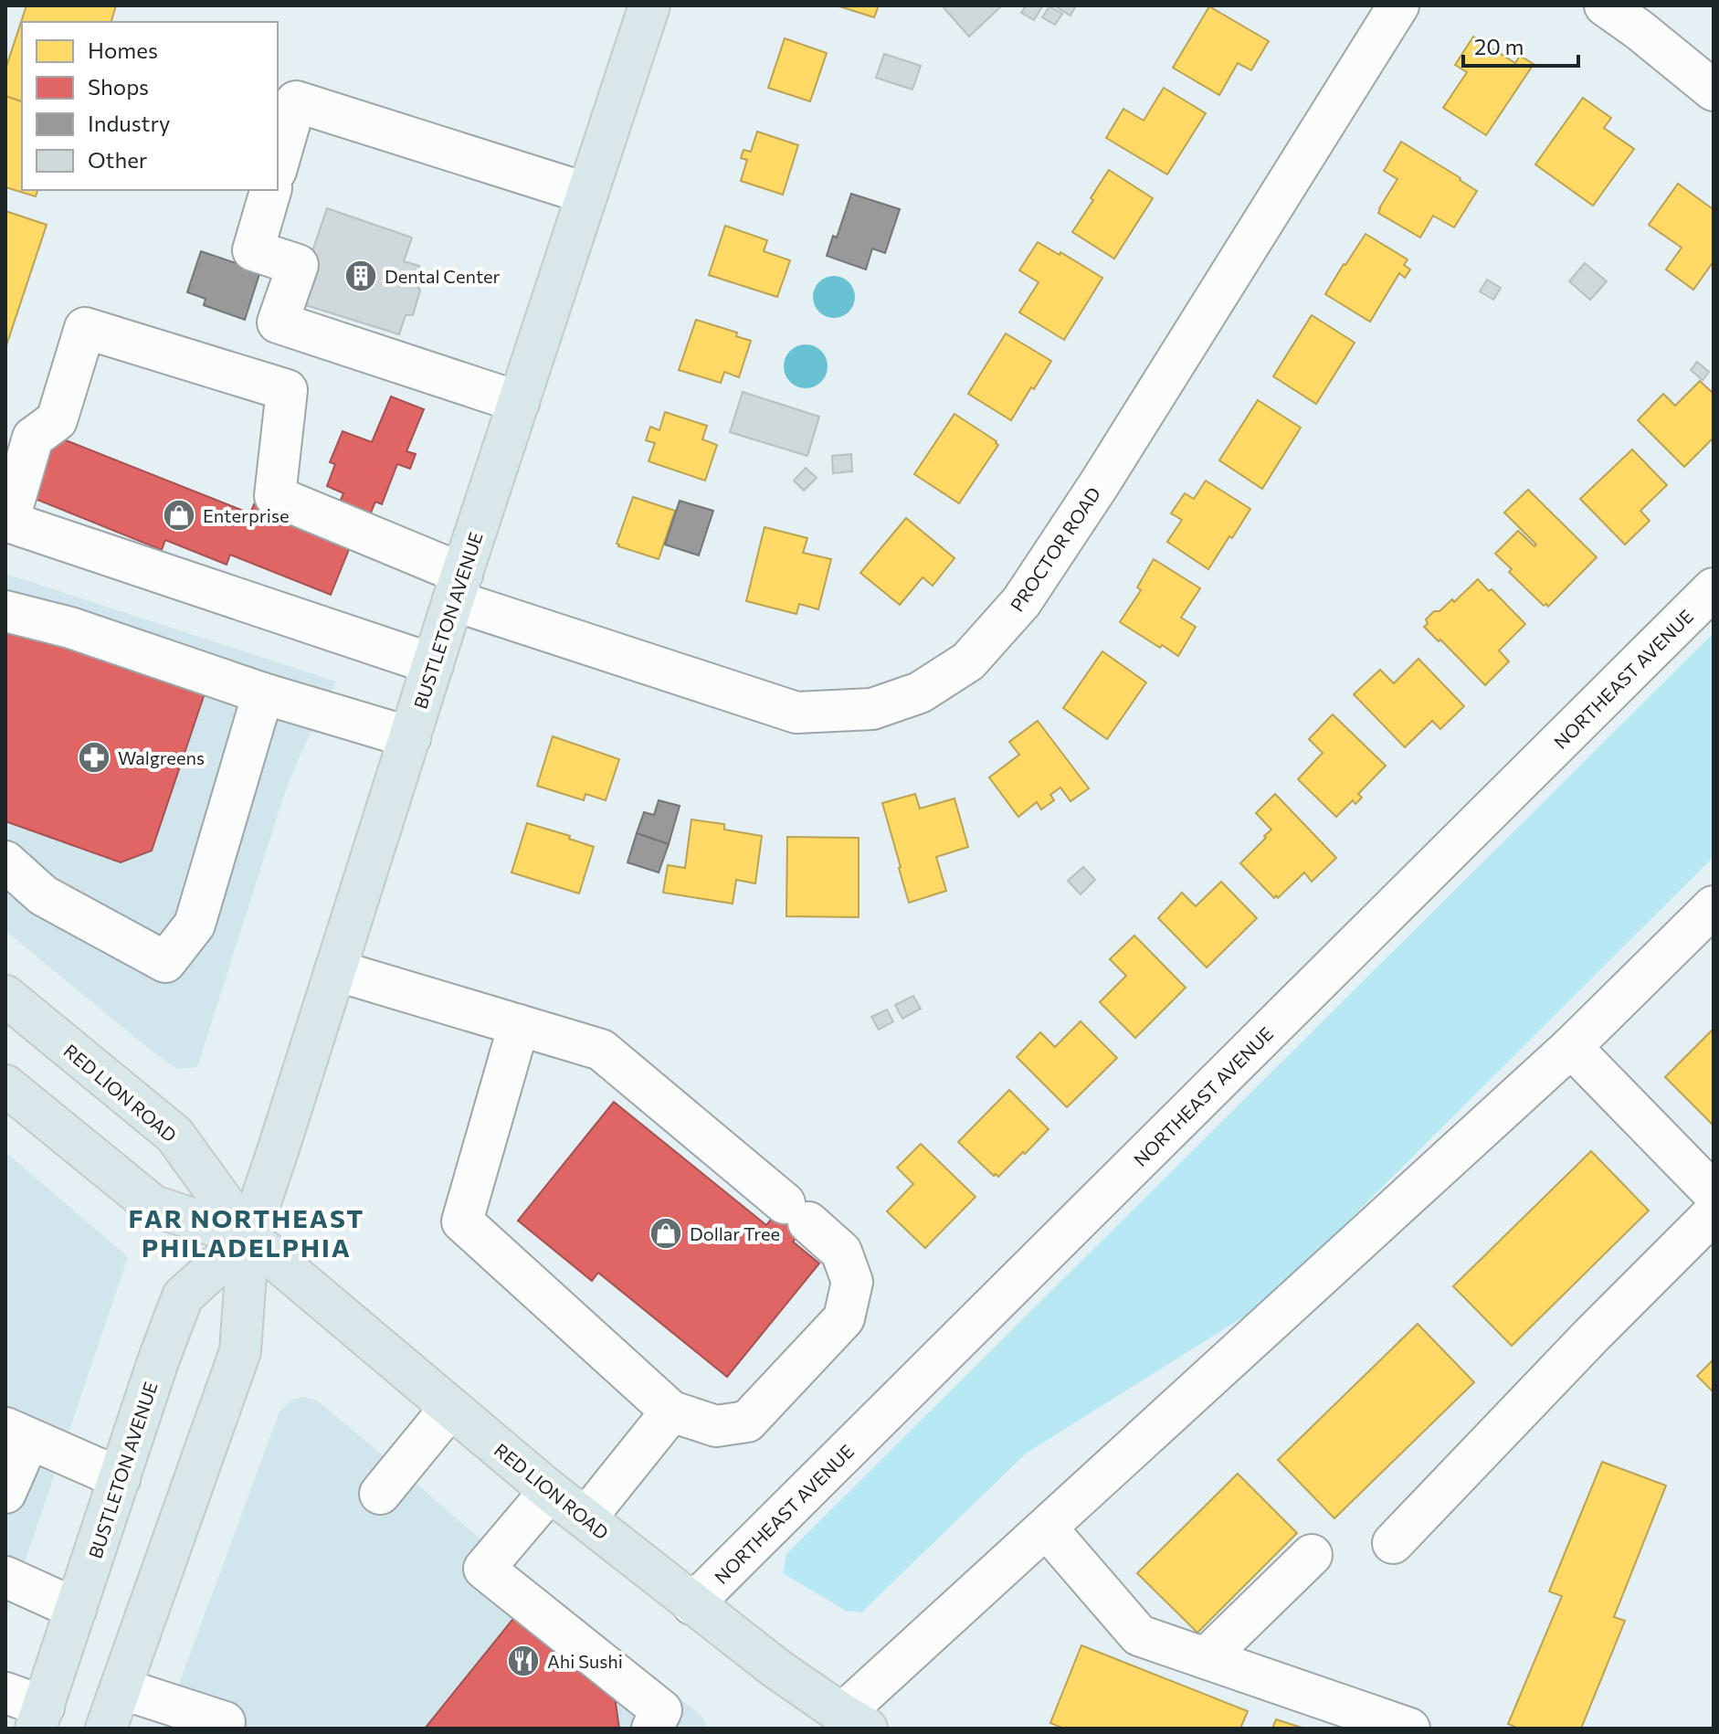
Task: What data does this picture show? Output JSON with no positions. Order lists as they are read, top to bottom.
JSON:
{
  "streets": {
    "main road": ["BUSTLETON AVENUE", "RED LION ROAD"],
    "street": ["PROCTOR ROAD", "NORTHEAST AVENUE"]
  },
  "crossings": [
    ["PROCTOR ROAD", "BUSTLETON AVENUE"],
    ["BUSTLETON AVENUE", "RED LION ROAD"],
    ["NORTHEAST AVENUE", "RED LION ROAD"]
  ],
  "districts": ["FAR NORTHEAST PHILADELPHIA"],
  "places": {
    "building": ["Dental Center"],
    "shop": ["Enterprise", "Dollar Tree"],
    "pharmacy": ["Walgreens"],
    "restaurant": ["Ahi Sushi"]
  },
  "legend": [
    "Homes",
    "Shops",
    "Industry",
    "Other"
  ],
  "scale_bar": "20 m"
}
